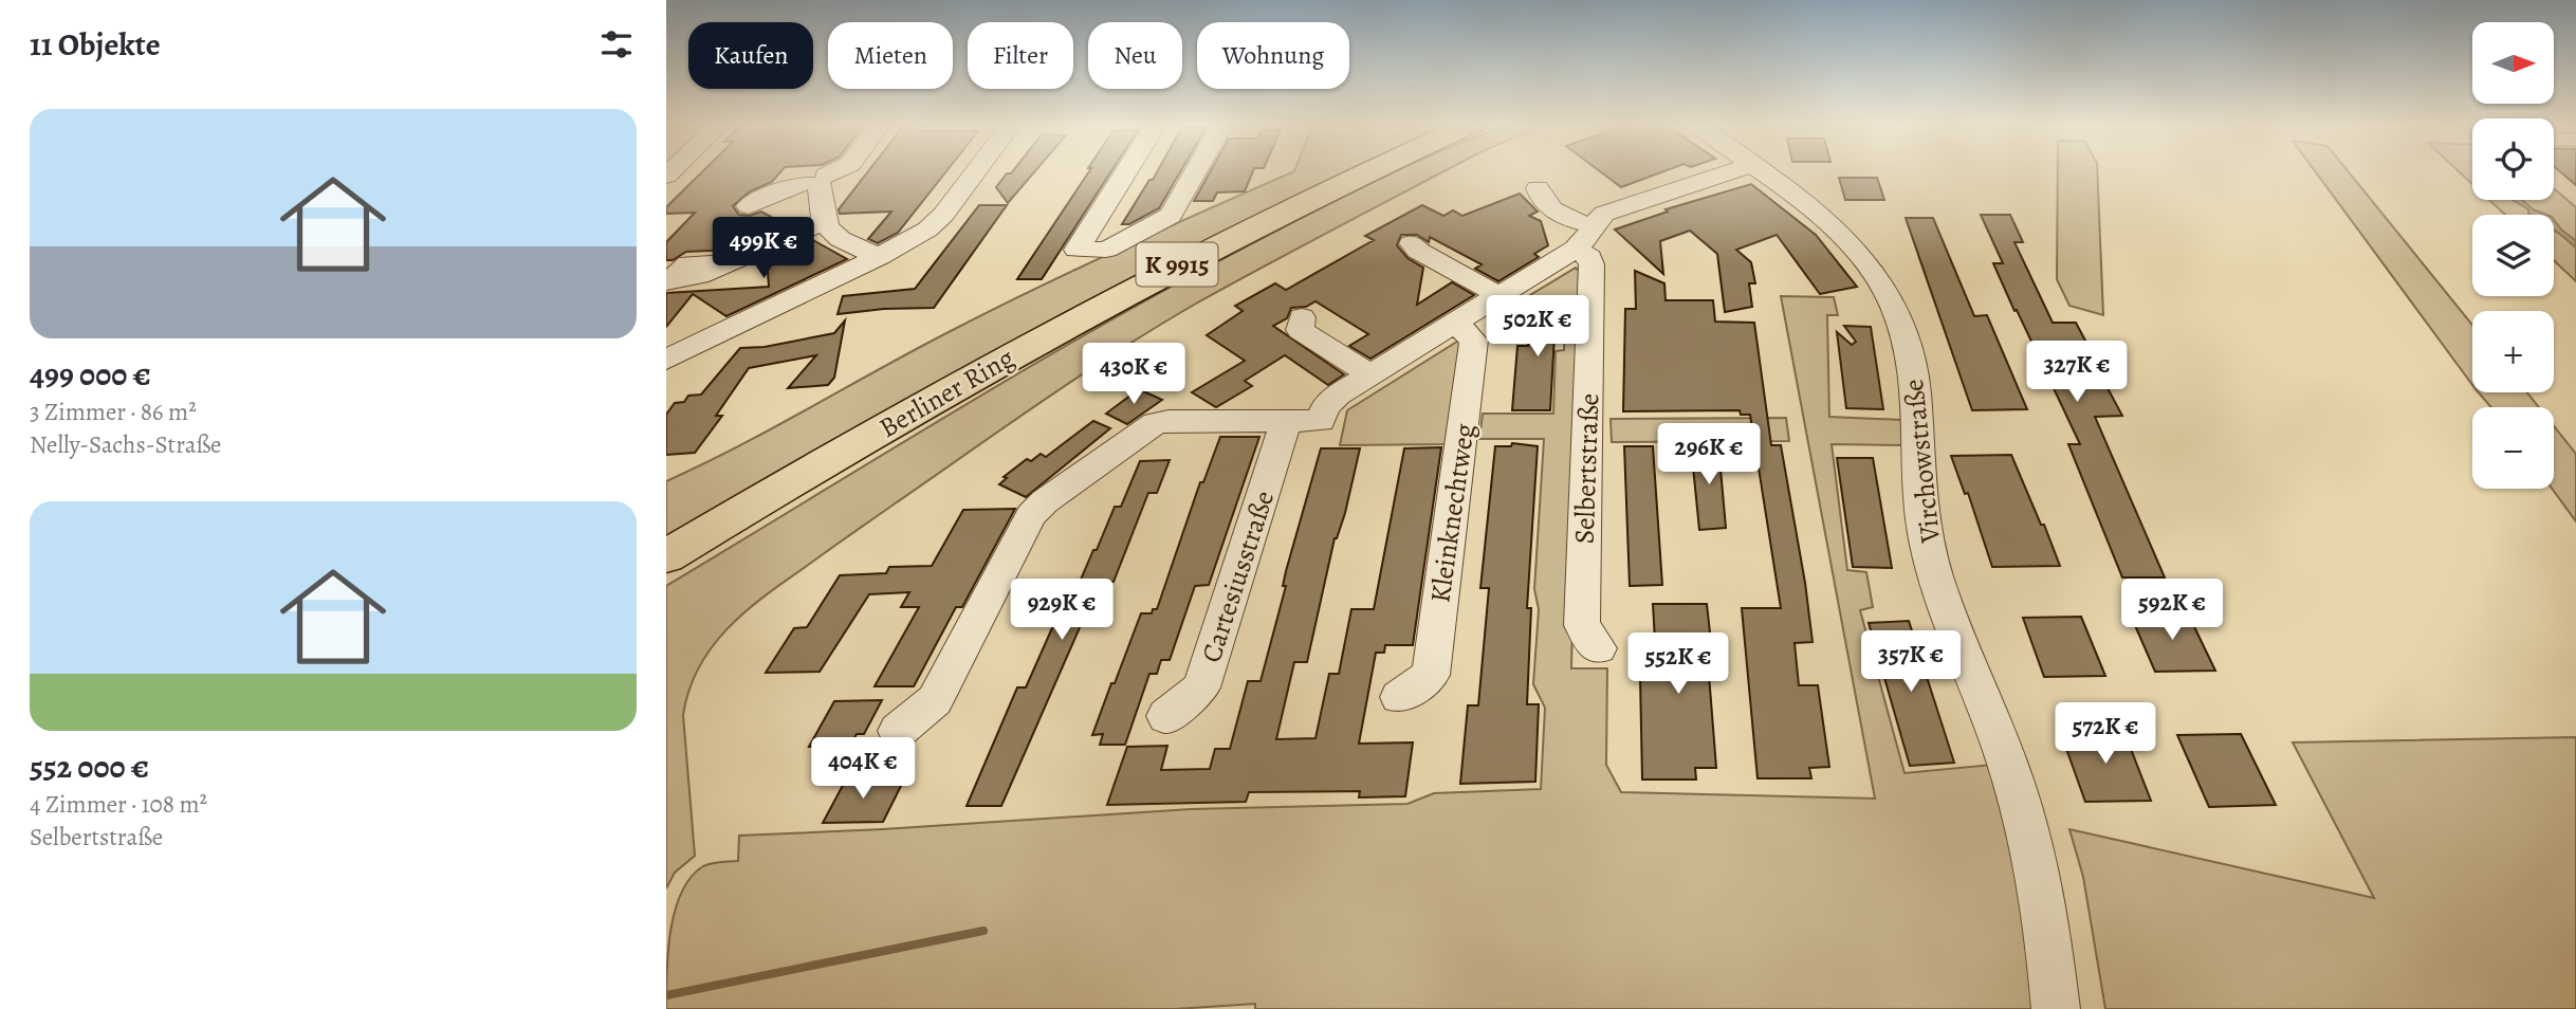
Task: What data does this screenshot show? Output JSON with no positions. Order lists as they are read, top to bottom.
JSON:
{
  "streets": {
    "main road": ["K 9915", "Berliner Ring"],
    "street": [
      "Virchowstraße",
      "Selbertstraße",
      "Kleinknechtweg",
      "Cartesiusstraße"
    ]
  },
  "north": "right",
  "page": {
    "heading": "11 Objekte",
    "map_buttons": ["+", "−"],
    "chip": [
      "Kaufen",
      "Mieten",
      "Filter",
      "Neu",
      "Wohnung"
    ],
    "list": [
      {
        "name": "499 000 €",
        "note": "3 Zimmer · 86 m² · Nelly-Sachs-Straße"
      },
      {
        "name": "552 000 €",
        "note": "4 Zimmer · 108 m² · Selbertstraße"
      }
    ],
    "price": [
      "499K €",
      "502K €",
      "327K €",
      "430K €",
      "296K €",
      "929K €",
      "592K €",
      "357K €",
      "552K €",
      "572K €",
      "404K €"
    ]
  }
}
